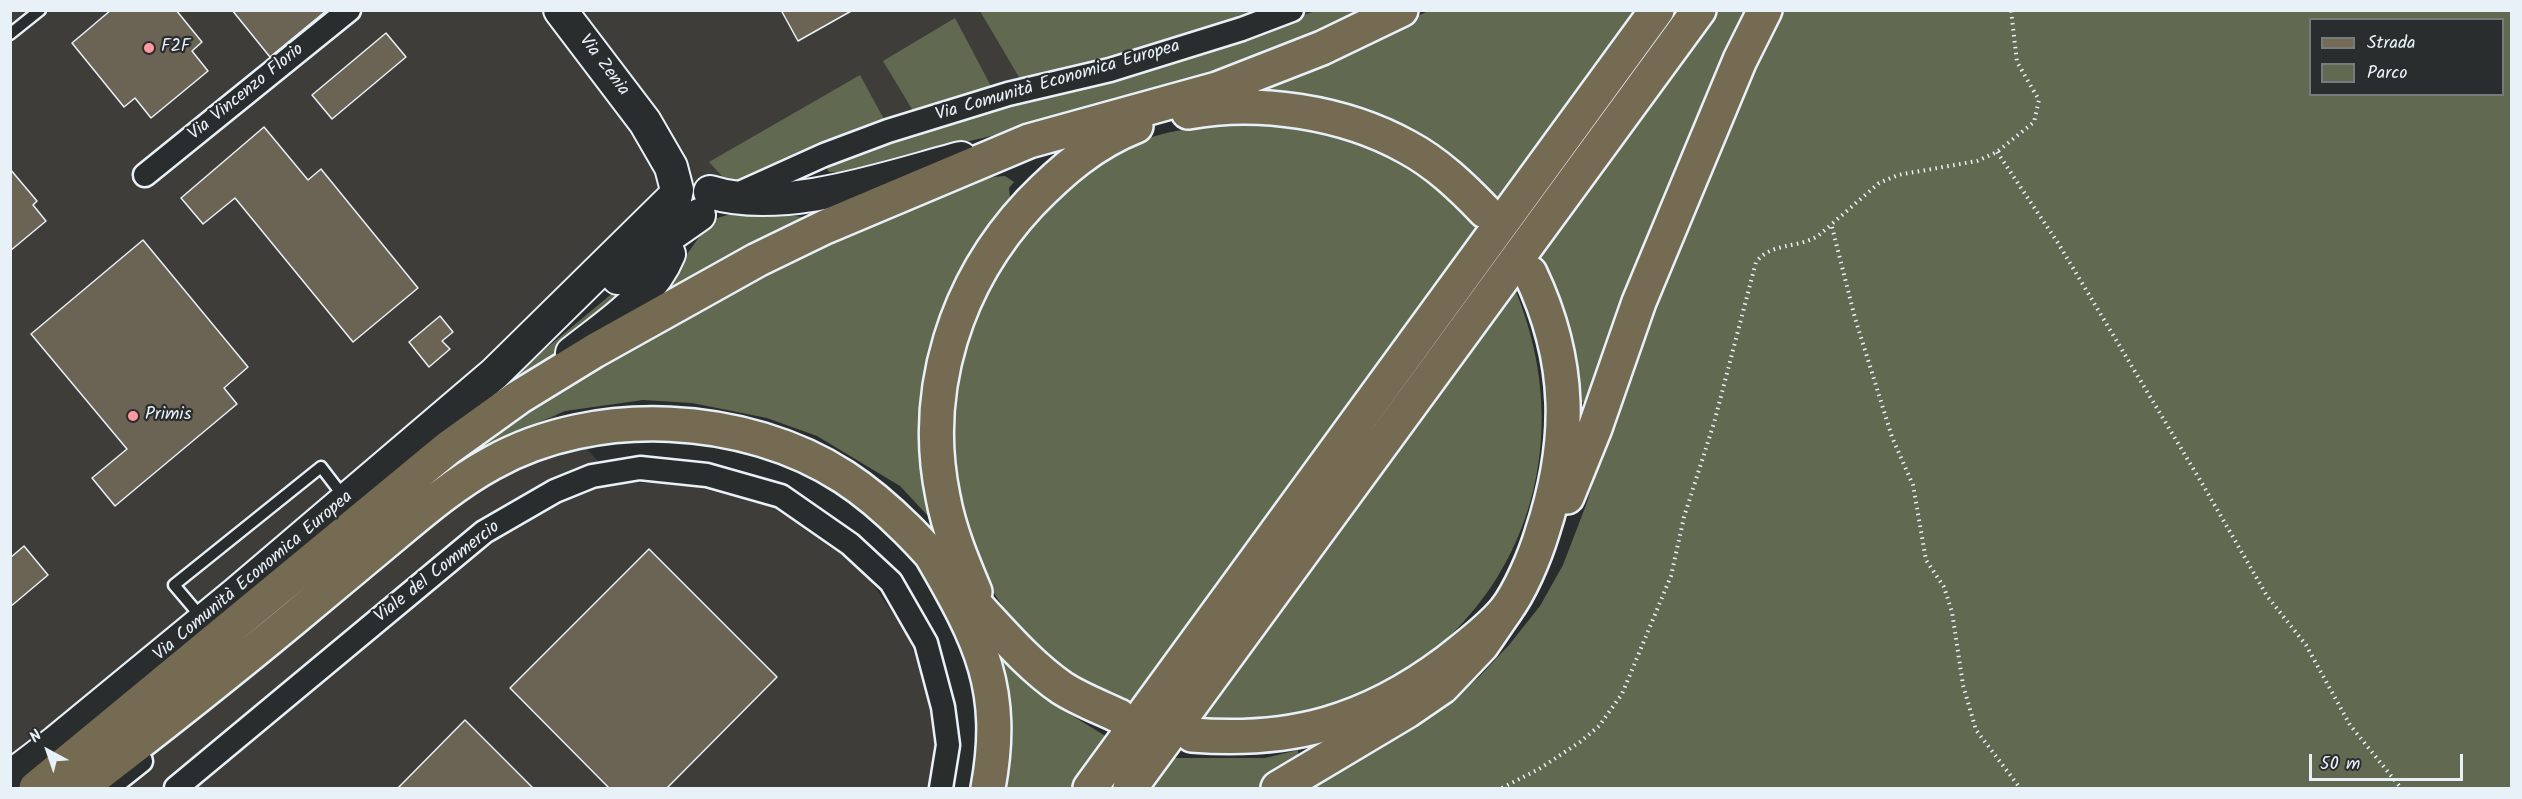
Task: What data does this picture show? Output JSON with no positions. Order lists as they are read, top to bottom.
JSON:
{
  "streets": {
    "street": [
      "Via Zenia",
      "Via Comunità Economica Europea",
      "Via Vincenzo Florio",
      "Viale del Commercio"
    ]
  },
  "crossings": [
    ["Via Zenia", "Via Comunità Economica Europea"]
  ],
  "places": ["F2F", "Primis"],
  "legend": ["Strada", "Parco"],
  "scale_bar": "50 m",
  "north": "top left"
}
